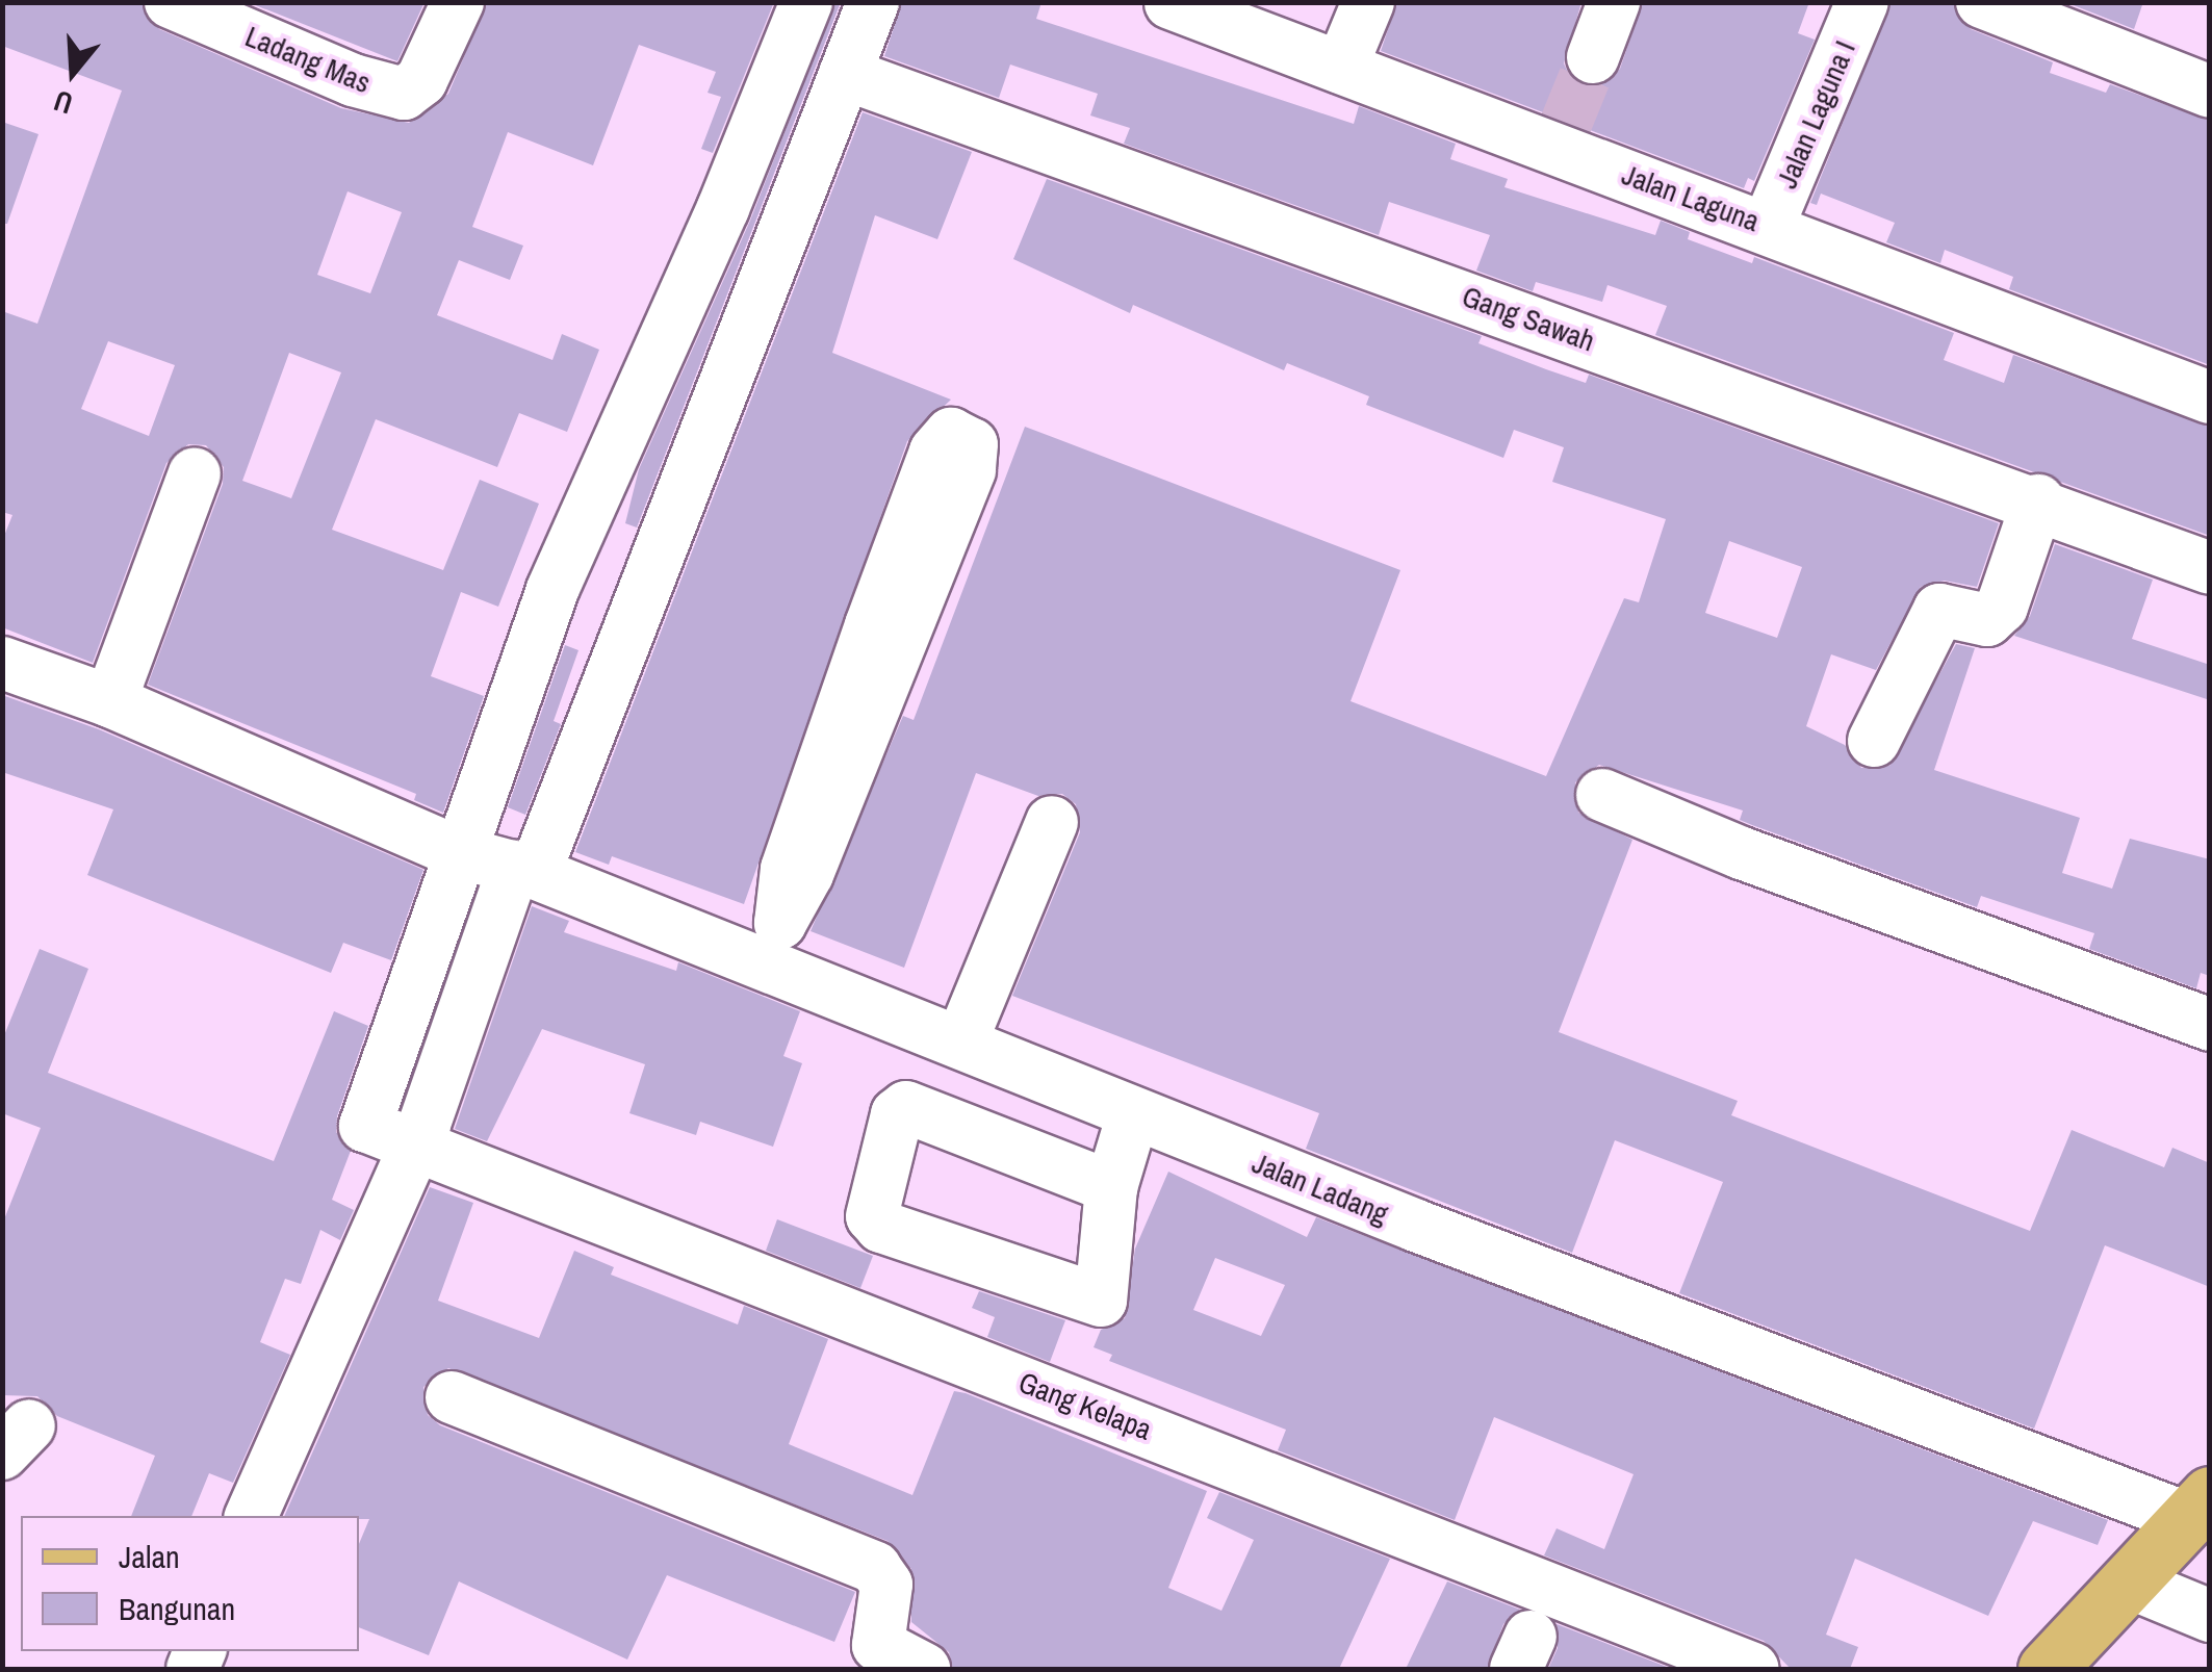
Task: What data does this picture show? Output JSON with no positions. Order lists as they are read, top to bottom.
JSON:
{
  "streets": {
    "street": [
      "Ladang Mas",
      "Jalan Laguna I",
      "Jalan Laguna",
      "Gang Sawah",
      "Jalan Ladang",
      "Gang Kelapa"
    ]
  },
  "crossings": [
    ["Jalan Laguna I", "Jalan Laguna"],
    ["Jalan Ladang", "Gang Kelapa"]
  ],
  "legend": ["Jalan", "Bangunan"],
  "north": "bottom"
}
